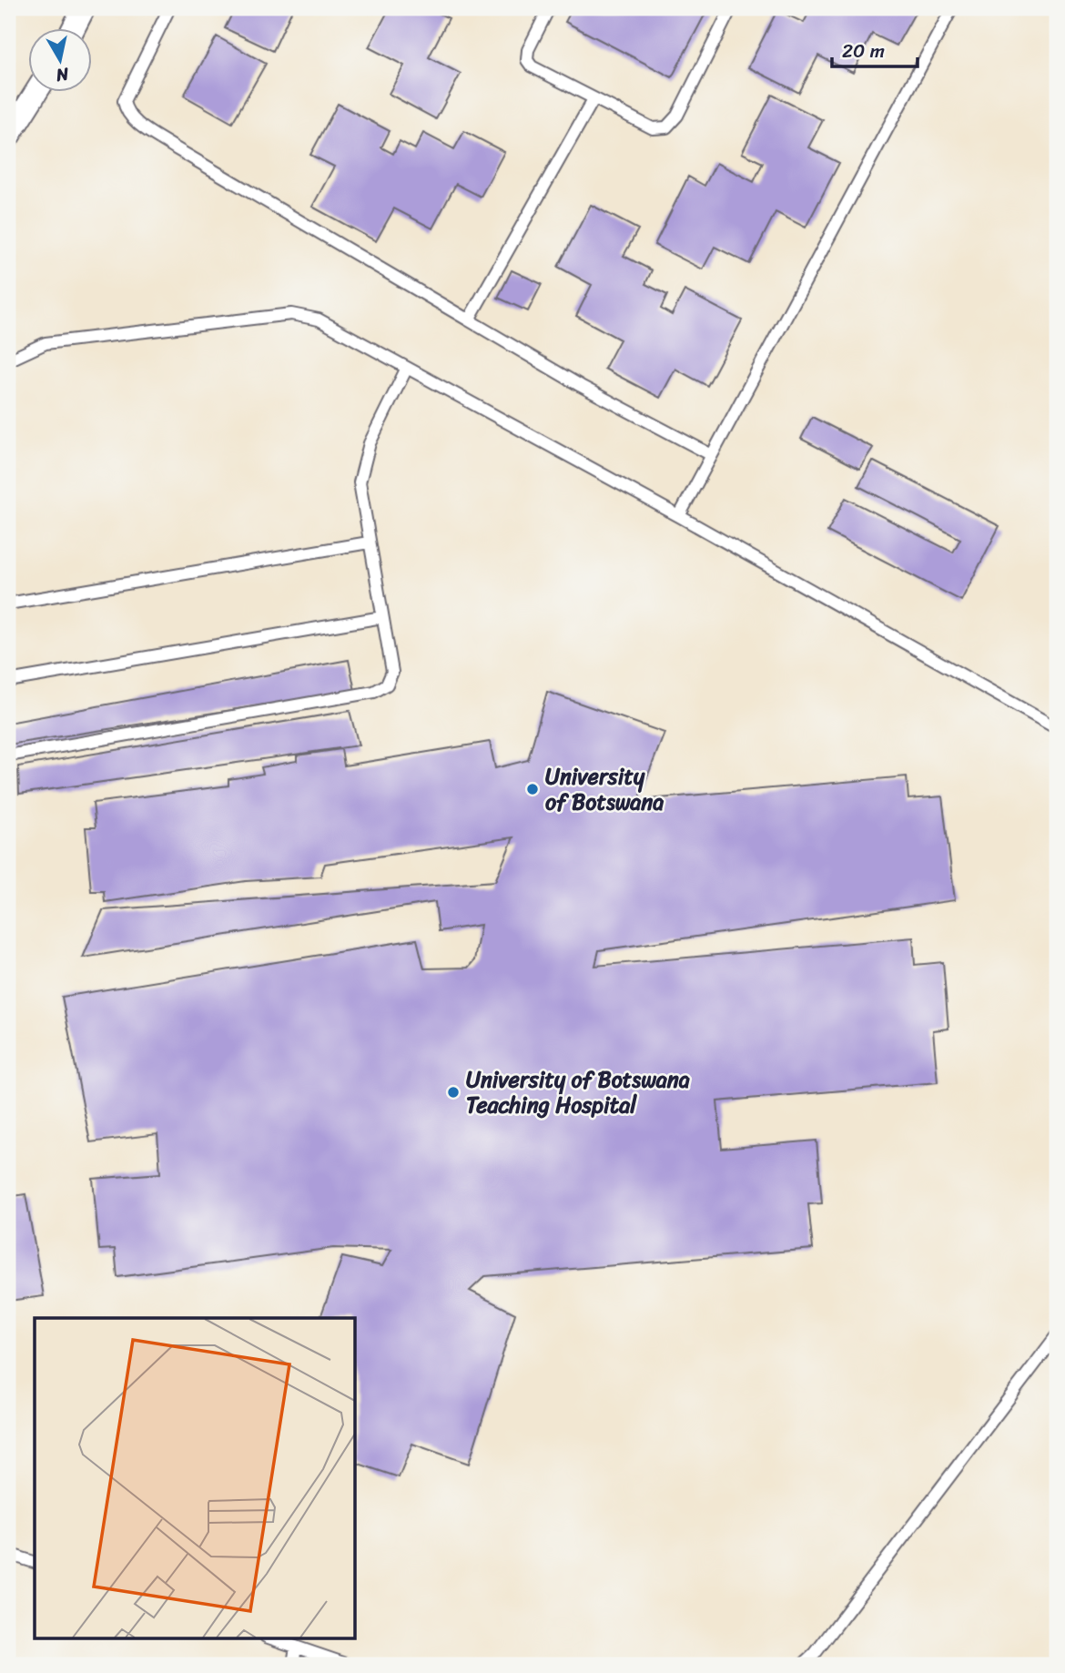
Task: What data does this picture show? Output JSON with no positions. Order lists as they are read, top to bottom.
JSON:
{
  "places": ["University of Botswana", "University of Botswana Teaching Hospital"],
  "scale_bar": "20 m",
  "north": "bottom"
}
